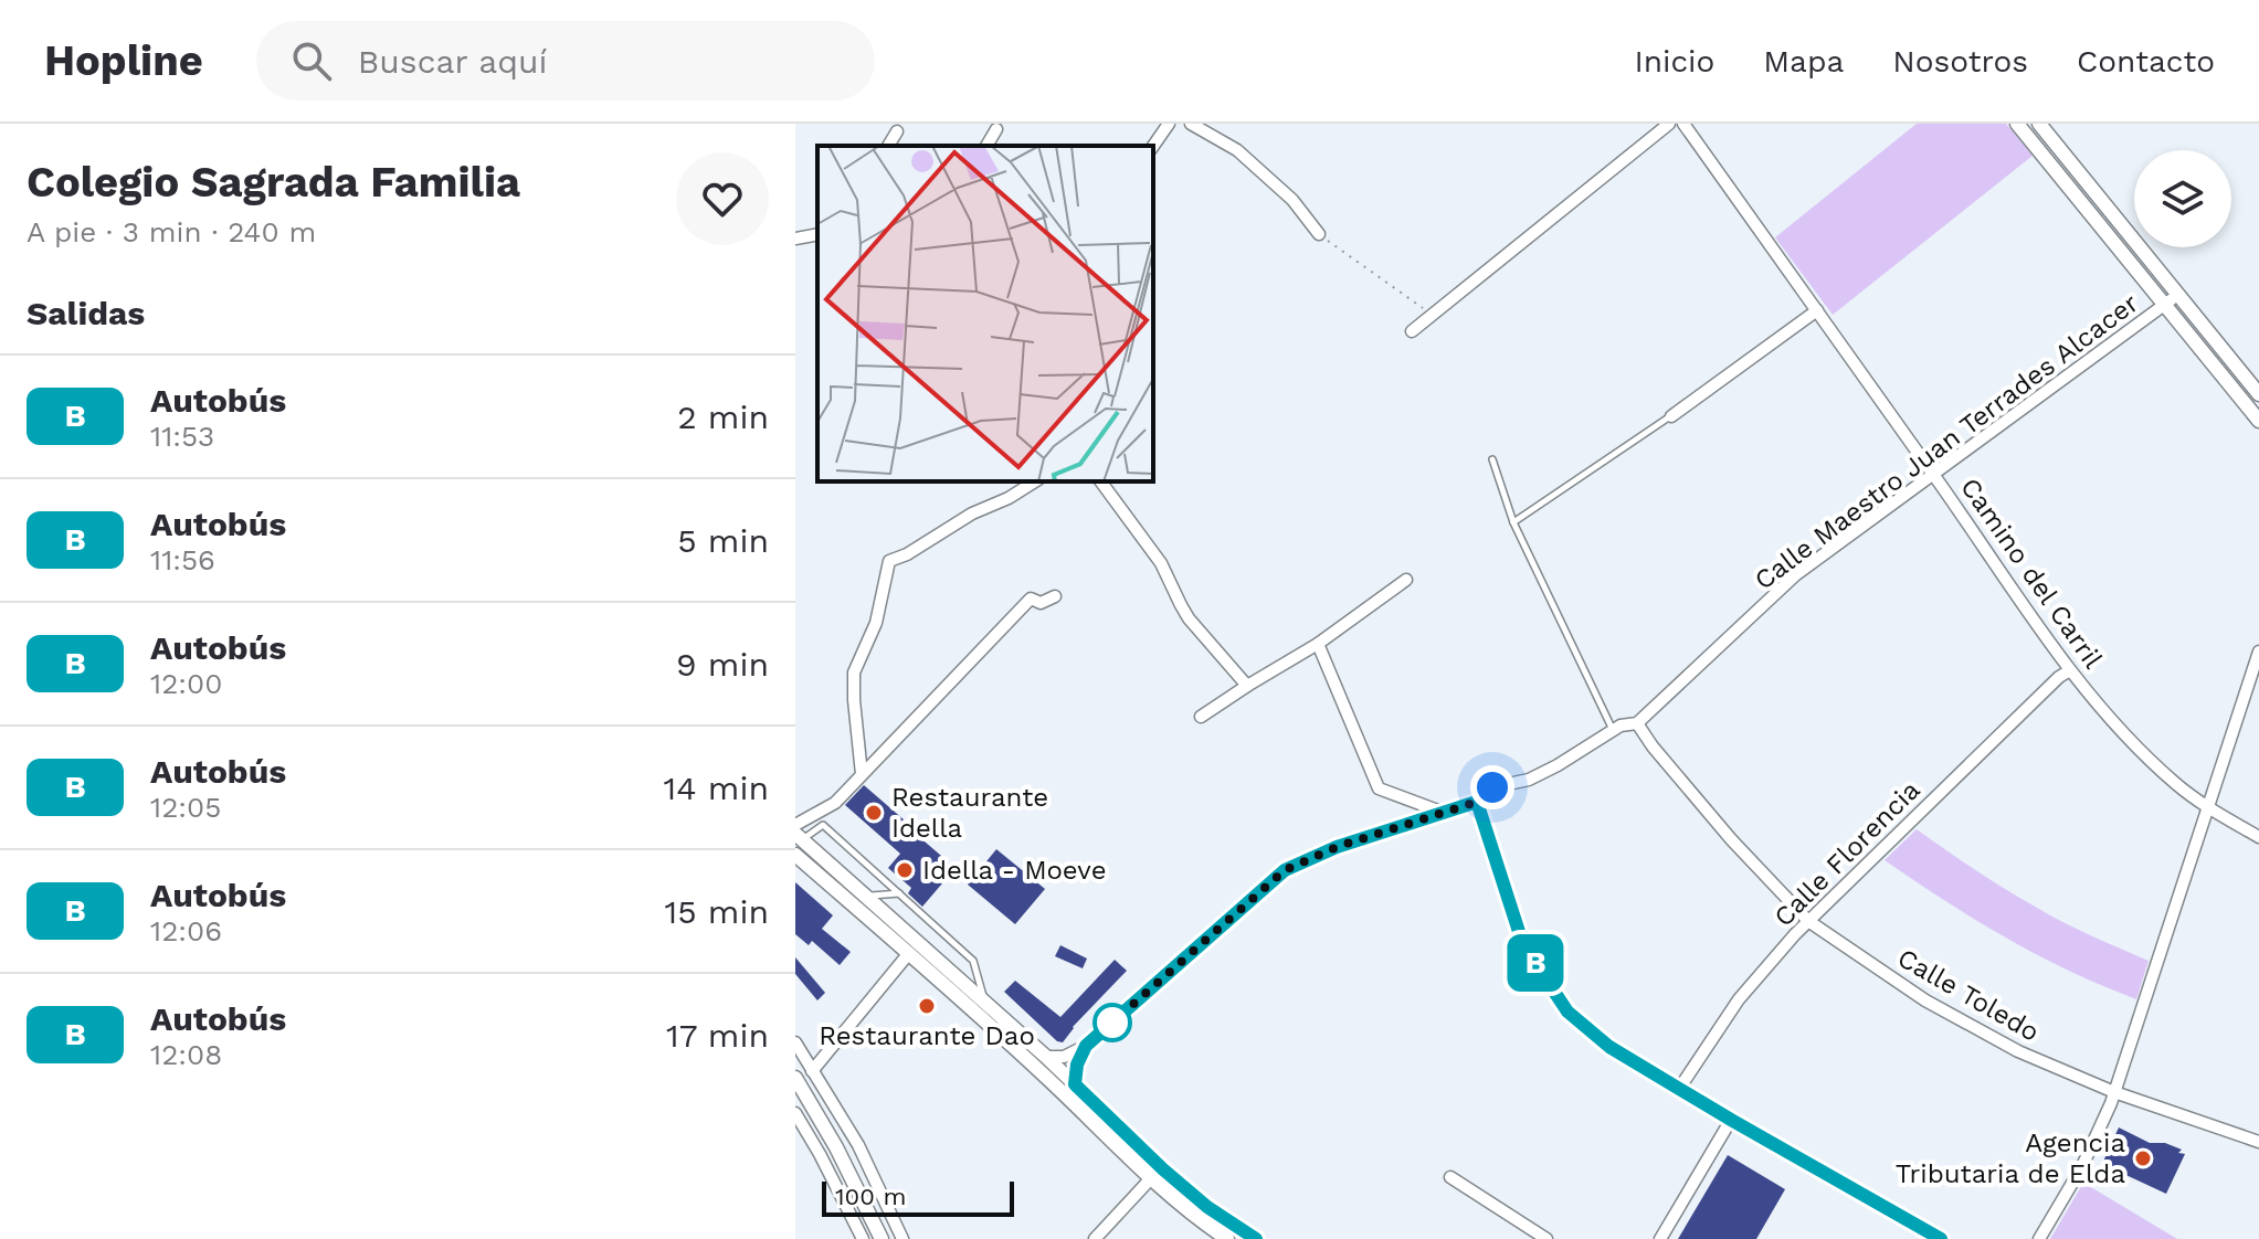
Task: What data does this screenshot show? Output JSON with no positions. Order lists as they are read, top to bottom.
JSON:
{
  "streets": {
    "street": [
      "Calle Maestro Juan Terrades Alcacer",
      "Camino del Carril",
      "Calle Florencia",
      "Calle Toledo"
    ]
  },
  "crossings": [
    ["Calle Maestro Juan Terrades Alcacer", "Camino del Carril"],
    ["Calle Maestro Juan Terrades Alcacer", "Calle Toledo"],
    ["Camino del Carril", "Calle Florencia"],
    ["Calle Florencia", "Calle Toledo"]
  ],
  "places": [
    "Restaurante Idella",
    "Idella - Moeve",
    "Restaurante Dao",
    "Agencia Tributaria de Elda"
  ],
  "lines": ["bus line B"],
  "scale_bar": "100 m",
  "page": {
    "header": "Hopline",
    "search": "Buscar aquí",
    "nav": [
      "Inicio",
      "Mapa",
      "Nosotros",
      "Contacto"
    ],
    "heading": [
      ["Colegio Sagrada Familia", "A pie · 3 min · 240 m"],
      "Salidas"
    ],
    "on_map": "B",
    "list": [
      {
        "mark": "B",
        "name": "Autobús",
        "note": "11:53",
        "value": "2 min"
      },
      {
        "mark": "B",
        "name": "Autobús",
        "note": "11:56",
        "value": "5 min"
      },
      {
        "mark": "B",
        "name": "Autobús",
        "note": "12:00",
        "value": "9 min"
      },
      {
        "mark": "B",
        "name": "Autobús",
        "note": "12:05",
        "value": "14 min"
      },
      {
        "mark": "B",
        "name": "Autobús",
        "note": "12:06",
        "value": "15 min"
      },
      {
        "mark": "B",
        "name": "Autobús",
        "note": "12:08",
        "value": "17 min"
      }
    ],
    "scale": "100 m"
  }
}
